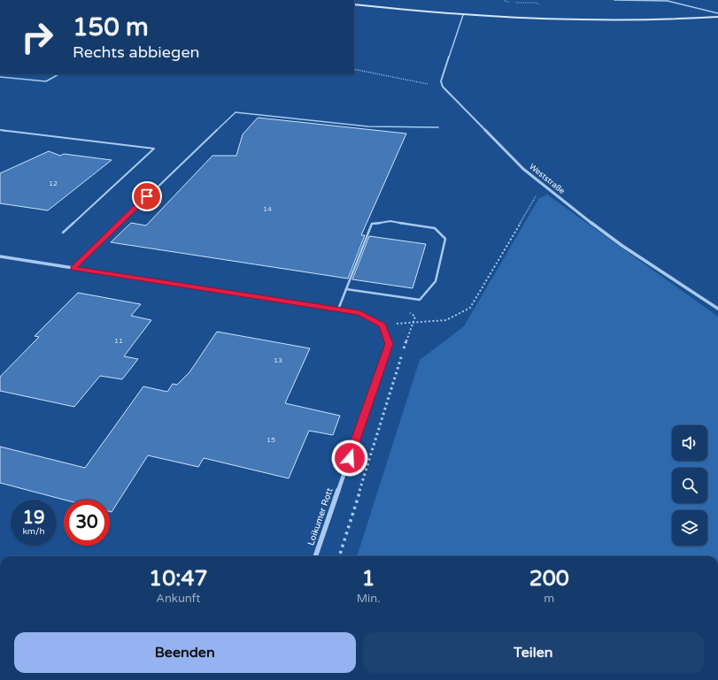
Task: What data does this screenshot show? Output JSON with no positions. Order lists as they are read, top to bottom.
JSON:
{
  "streets": {
    "street": ["Weststraße", "Loikumer Rott"]
  },
  "house_numbers": [
    "12",
    "14",
    "11",
    "13",
    "15"
  ],
  "page": {
    "turn": ["150 m", "Rechts abbiegen"],
    "speed": "19 km/h",
    "limit": "30",
    "eta": [
      "10:47",
      "Ankunft",
      "1",
      "Min.",
      "200",
      "m"
    ],
    "buttons": ["Beenden", "Teilen"]
  }
}
